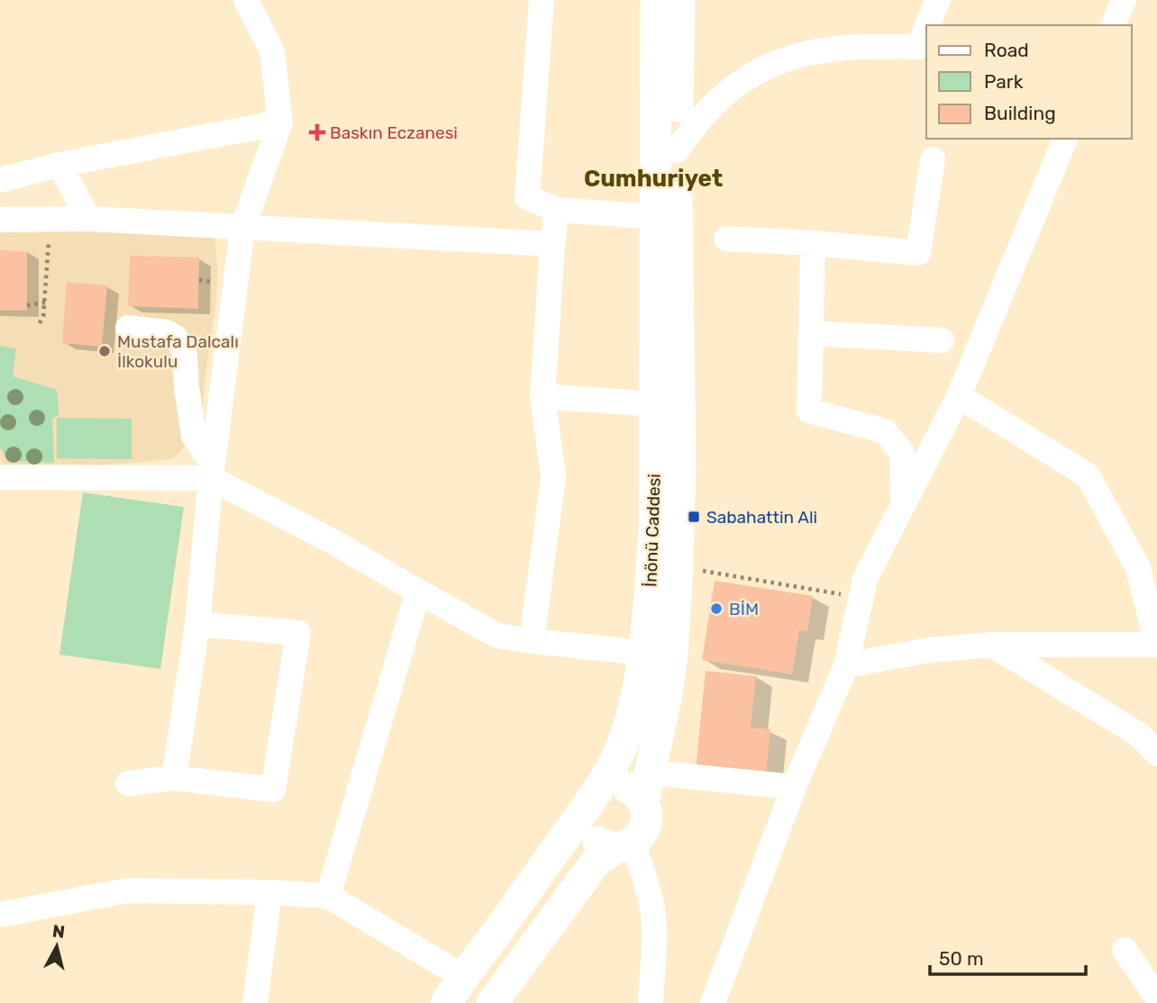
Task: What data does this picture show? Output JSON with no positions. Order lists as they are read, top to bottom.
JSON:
{
  "streets": {
    "main road": ["İnönü Caddesi"]
  },
  "districts": ["Cumhuriyet"],
  "places": {
    "health": ["Baskın Eczanesi"],
    "other": ["Mustafa Dalcalı İlkokulu", "BİM"],
    "transit": ["Sabahattin Ali"]
  },
  "legend": ["Road", "Park", "Building"],
  "scale_bar": "50 m",
  "north": "top"
}
